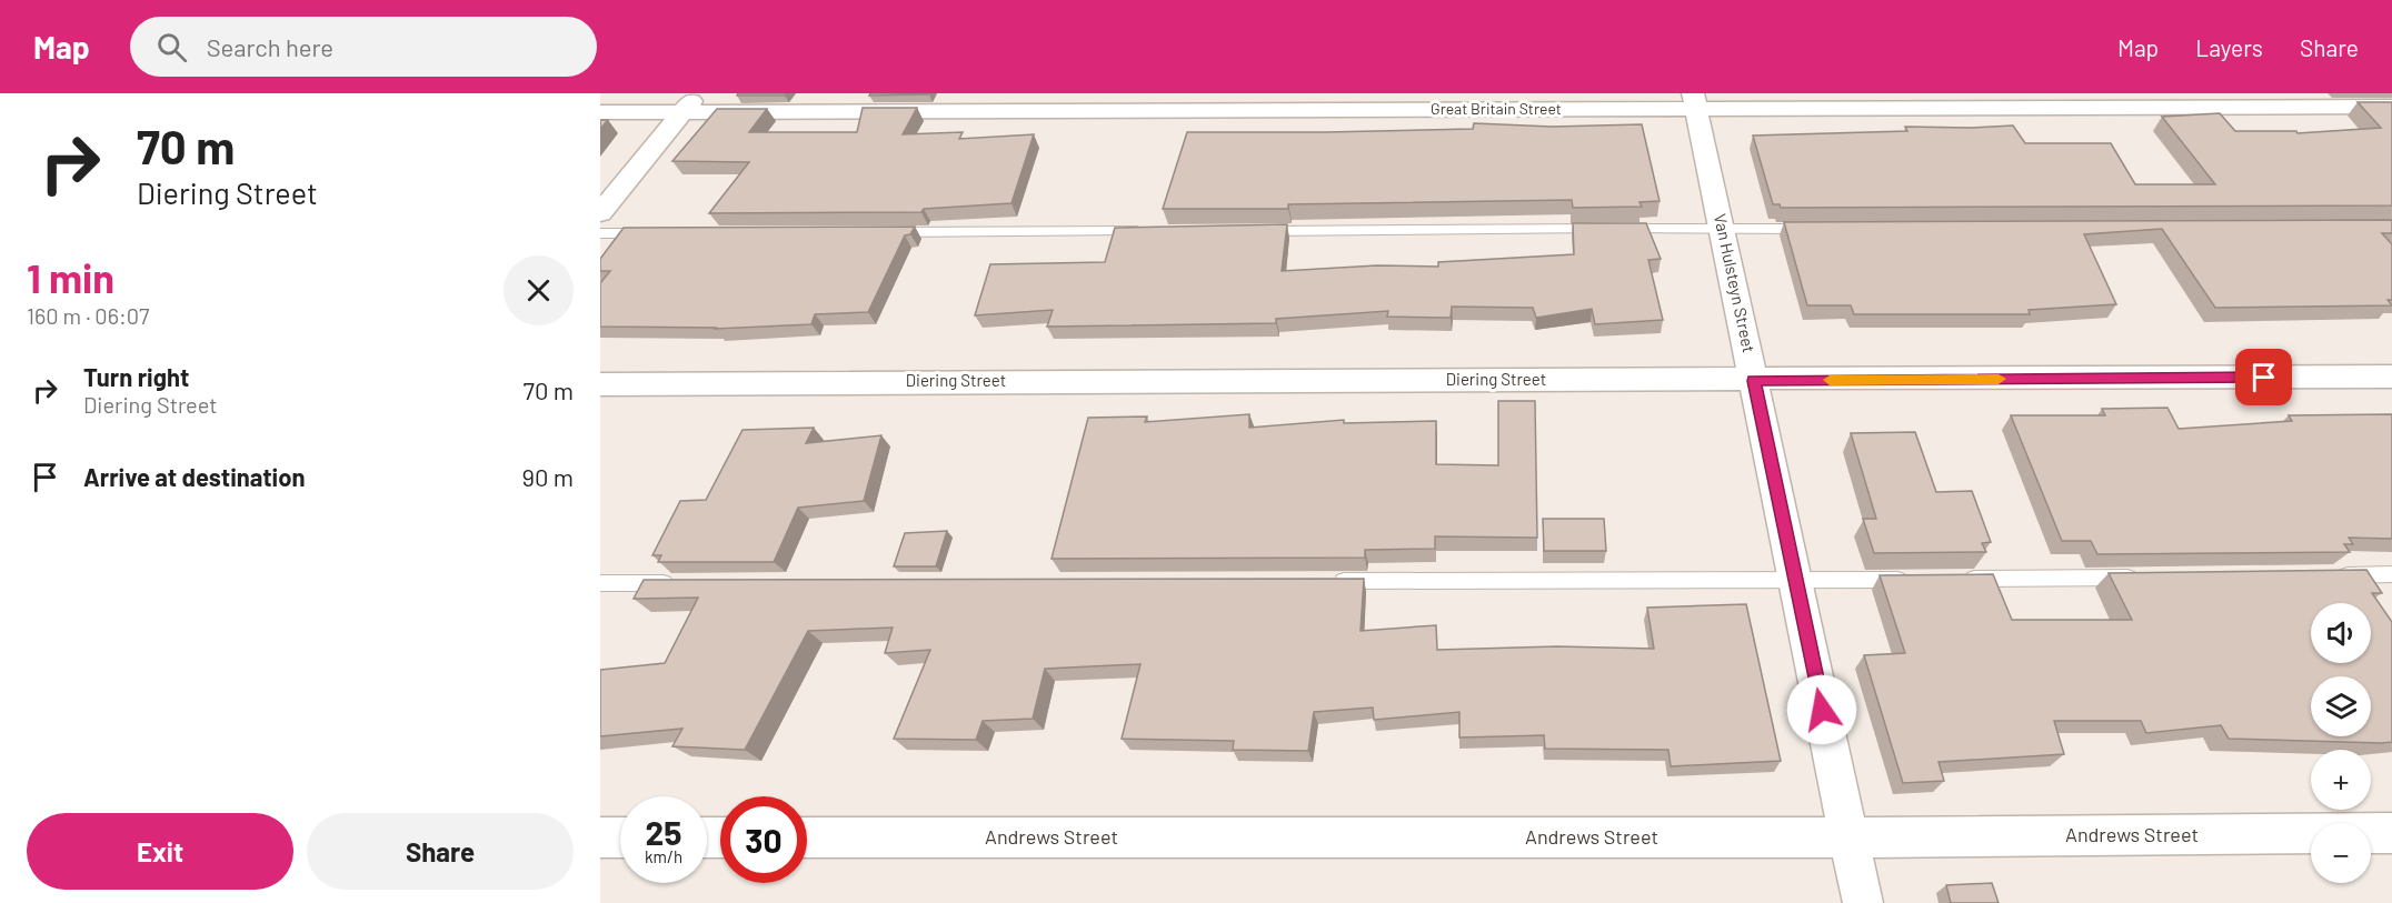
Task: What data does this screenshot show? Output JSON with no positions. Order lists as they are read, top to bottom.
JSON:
{
  "streets": {
    "street": [
      "Great Britain Street",
      "Van Hulsteyn Street",
      "Diering Street",
      "Andrews Street"
    ]
  },
  "crossings": [
    ["Great Britain Street", "Van Hulsteyn Street"],
    ["Van Hulsteyn Street", "Diering Street"],
    ["Van Hulsteyn Street", "Andrews Street"]
  ],
  "page": {
    "header": "Map",
    "search": "Search here",
    "nav": ["Map", "Layers", "Share"],
    "turn": ["70 m", "Diering Street"],
    "heading": ["1 min", "160 m · 06:07"],
    "list": [
      {
        "name": "Turn right",
        "note": "Diering Street",
        "value": "70 m"
      },
      {
        "name": "Arrive at destination",
        "value": "90 m"
      }
    ],
    "map_buttons": ["+", "−"],
    "speed": "25 km/h",
    "limit": "30",
    "buttons": ["Exit", "Share"]
  }
}
